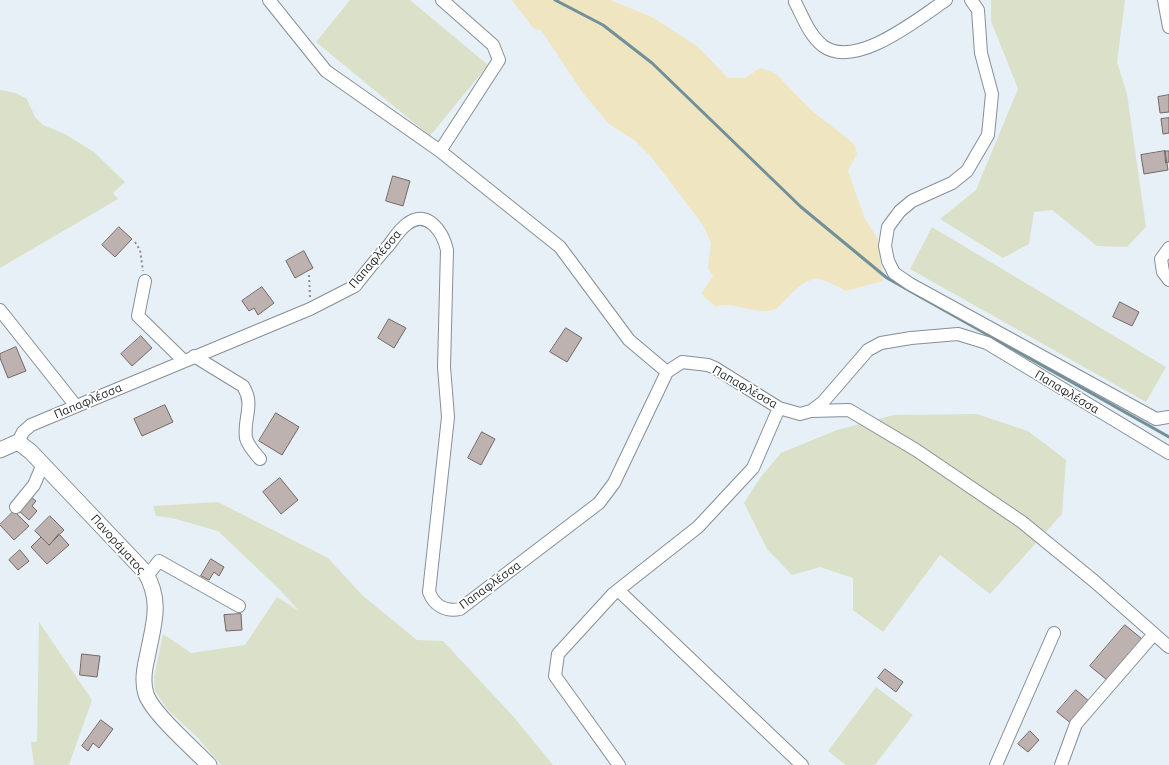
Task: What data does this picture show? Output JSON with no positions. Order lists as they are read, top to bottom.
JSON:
{
  "streets": {
    "main road": ["Πανοράματος"],
    "street": ["Παπαφλέσσα"]
  },
  "crossings": [
    ["Παπαφλέσσα", "Πανοράματος"]
  ]
}
